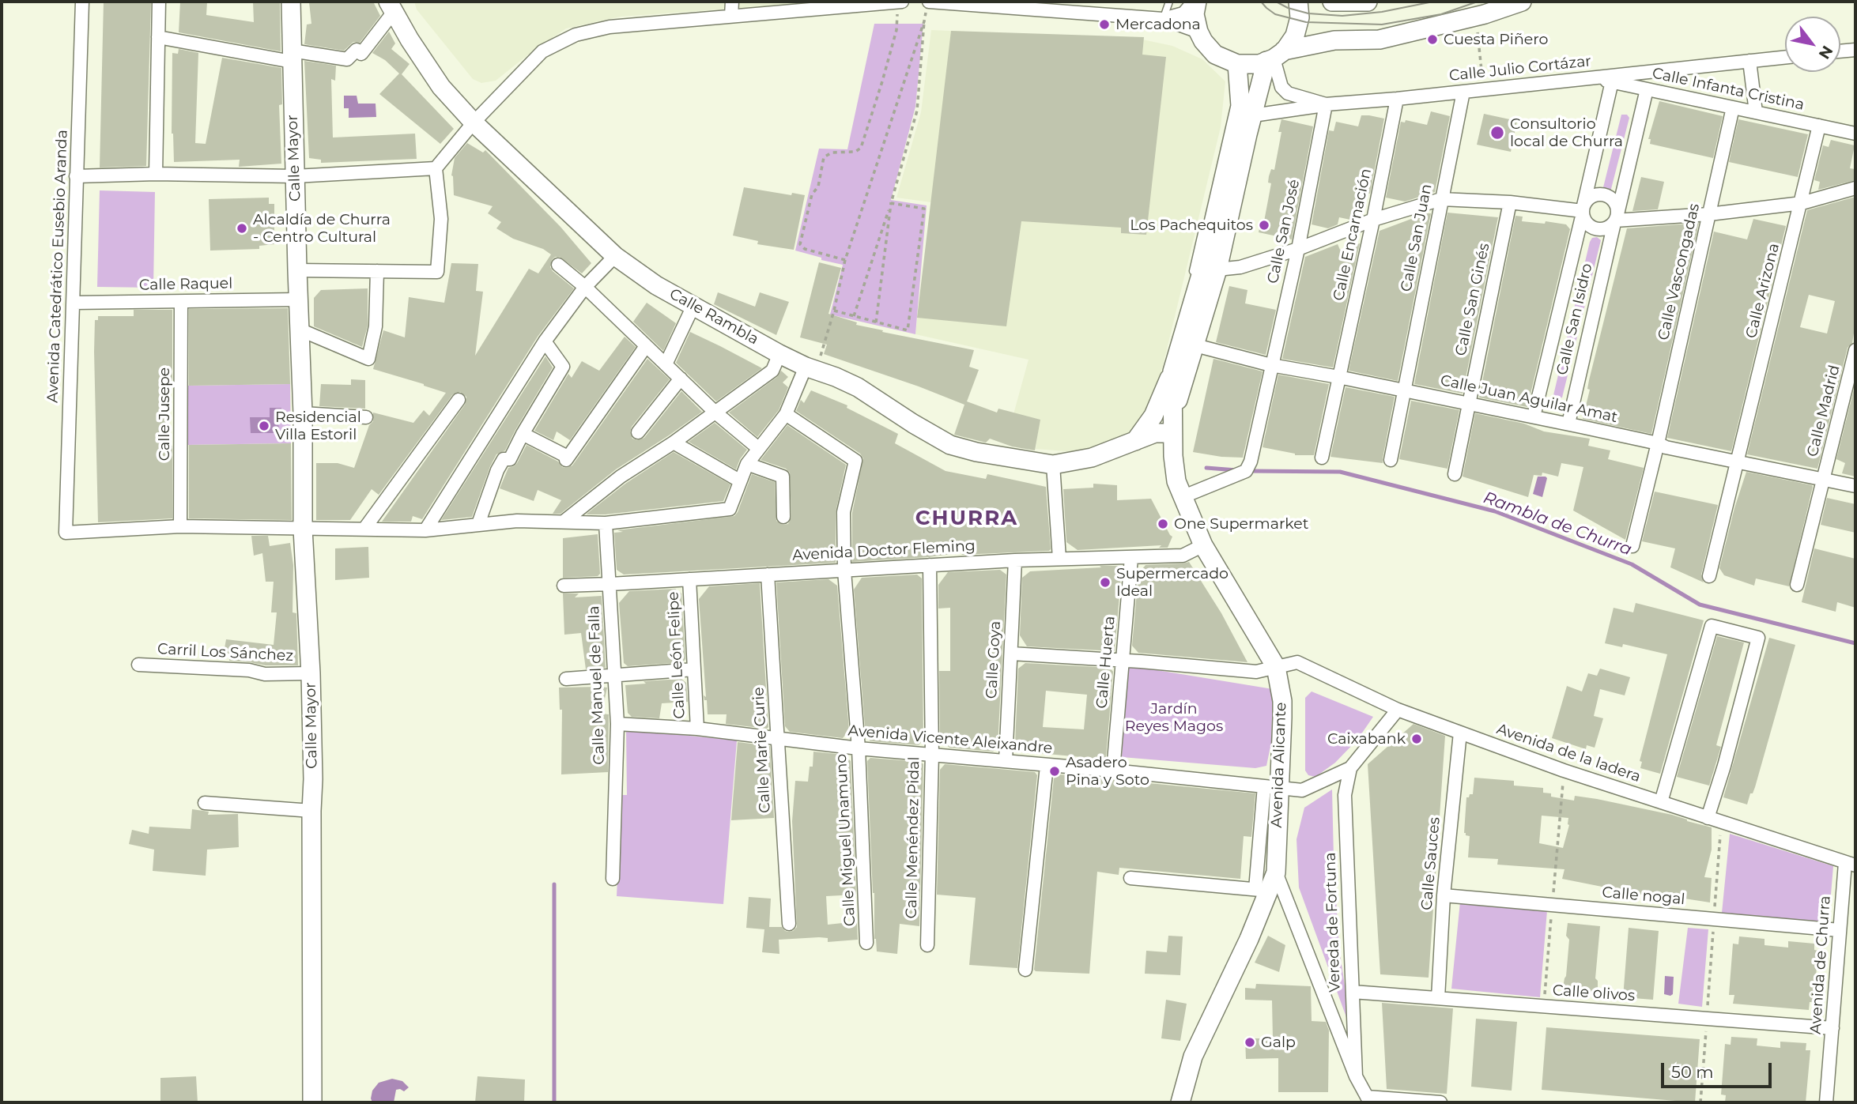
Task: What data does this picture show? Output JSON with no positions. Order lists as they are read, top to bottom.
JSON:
{
  "streets": {
    "street": [
      "Calle Julio Cortázar",
      "Calle Infanta Cristina",
      "Calle Mayor",
      "Calle San José",
      "Calle Encarnación",
      "Calle San Juan",
      "Avenida Catedrático Eusebio Aranda",
      "Calle Vascongadas",
      "Calle Raquel",
      "Calle Arizona",
      "Calle San Ginés",
      "Calle Rambla",
      "Calle San Isidro",
      "Calle Juan Aguilar Amat",
      "Calle Madrid",
      "Calle Jusepe",
      "Avenida Doctor Fleming",
      "Carril Los Sánchez",
      "Calle León Felipe",
      "Calle Goya",
      "Calle Huerta",
      "Calle Manuel de Falla",
      "Avenida Vicente Aleixandre",
      "Calle Marie Curie",
      "Avenida de la ladera",
      "Avenida Alicante",
      "Calle Menéndez Pidal",
      "Calle Miguel Unamuno",
      "Calle Sauces",
      "Calle nogal",
      "Vereda de Fortuna",
      "Avenida de Churra",
      "Calle olivos"
    ]
  },
  "crossings": [
    ["Calle Julio Cortázar", "Calle Infanta Cristina"],
    ["Calle Julio Cortázar", "Calle San José"],
    ["Calle Julio Cortázar", "Calle Encarnación"],
    ["Calle Julio Cortázar", "Calle San Juan"],
    ["Calle Infanta Cristina", "Calle Vascongadas"],
    ["Calle Infanta Cristina", "Calle Arizona"],
    ["Calle Infanta Cristina", "Calle San Isidro"],
    ["Calle Mayor", "Calle Raquel"],
    ["Calle Mayor", "Carril Los Sánchez"],
    ["Calle San José", "Calle Juan Aguilar Amat"],
    ["Calle San José", "Avenida Alicante"],
    ["Calle Encarnación", "Calle Juan Aguilar Amat"],
    ["Calle San Juan", "Calle Juan Aguilar Amat"],
    ["Avenida Catedrático Eusebio Aranda", "Calle Raquel"],
    ["Avenida Catedrático Eusebio Aranda", "Calle Jusepe"],
    ["Calle Vascongadas", "Calle Juan Aguilar Amat"],
    ["Calle Raquel", "Calle Jusepe"],
    ["Calle Arizona", "Calle Juan Aguilar Amat"],
    ["Calle San Ginés", "Calle Juan Aguilar Amat"],
    ["Calle Rambla", "Avenida Alicante"],
    ["Calle San Isidro", "Calle Juan Aguilar Amat"],
    ["Calle Juan Aguilar Amat", "Calle Madrid"],
    ["Avenida Doctor Fleming", "Calle León Felipe"],
    ["Avenida Doctor Fleming", "Calle Goya"],
    ["Avenida Doctor Fleming", "Calle Huerta"],
    ["Avenida Doctor Fleming", "Calle Manuel de Falla"],
    ["Avenida Doctor Fleming", "Calle Marie Curie"],
    ["Avenida Doctor Fleming", "Avenida Alicante"],
    ["Avenida Doctor Fleming", "Calle Menéndez Pidal"],
    ["Avenida Doctor Fleming", "Calle Miguel Unamuno"],
    ["Calle León Felipe", "Avenida Vicente Aleixandre"],
    ["Calle Goya", "Avenida Vicente Aleixandre"],
    ["Calle Goya", "Avenida de la ladera"],
    ["Calle Huerta", "Avenida Vicente Aleixandre"],
    ["Calle Huerta", "Avenida de la ladera"],
    ["Calle Manuel de Falla", "Avenida Vicente Aleixandre"],
    ["Avenida Vicente Aleixandre", "Calle Marie Curie"],
    ["Avenida Vicente Aleixandre", "Avenida Alicante"],
    ["Avenida Vicente Aleixandre", "Calle Menéndez Pidal"],
    ["Avenida Vicente Aleixandre", "Calle Miguel Unamuno"],
    ["Avenida Vicente Aleixandre", "Vereda de Fortuna"],
    ["Avenida de la ladera", "Avenida Alicante"],
    ["Avenida de la ladera", "Calle Sauces"],
    ["Avenida de la ladera", "Avenida de Churra"],
    ["Avenida Alicante", "Vereda de Fortuna"],
    ["Calle Sauces", "Calle nogal"],
    ["Calle Sauces", "Calle olivos"],
    ["Calle nogal", "Avenida de Churra"],
    ["Vereda de Fortuna", "Calle olivos"],
    ["Avenida de Churra", "Calle olivos"]
  ],
  "districts": ["CHURRA"],
  "water": ["Rambla de Churra"],
  "parks": ["Jardín Reyes Magos"],
  "places": [
    "Mercadona",
    "Cuesta Piñero",
    "Consultorio local de Churra",
    "Los Pachequitos",
    "Alcaldía de Churra - Centro Cultural",
    "Residencial Villa Estoril",
    "One Supermarket",
    "Supermercado Ideal",
    "Caixabank",
    "Asadero Pina y Soto",
    "Galp"
  ],
  "scale_bar": "50 m",
  "north": "bottom right"
}
